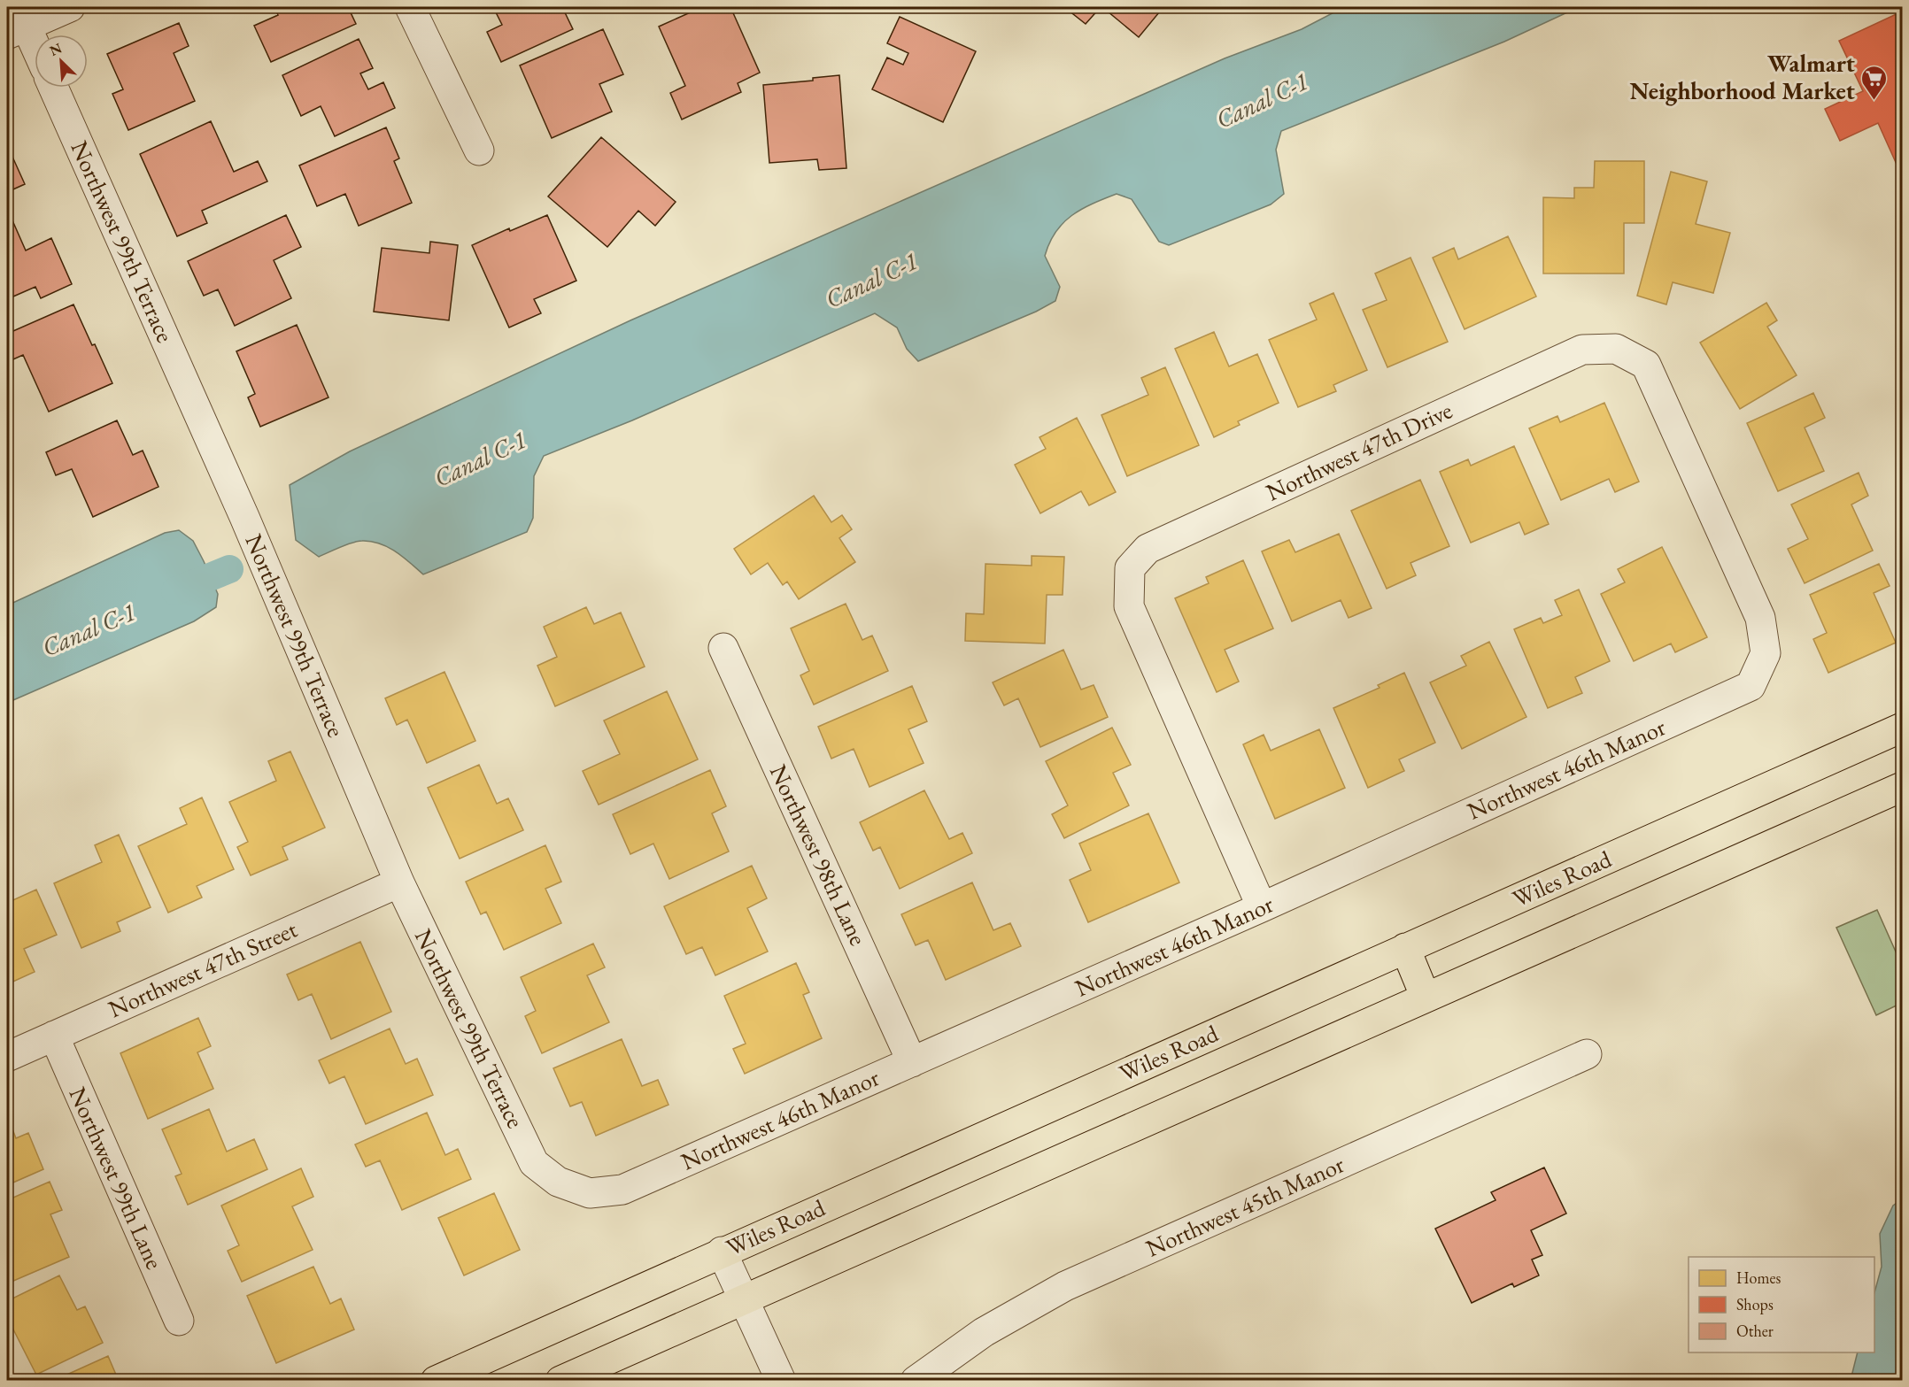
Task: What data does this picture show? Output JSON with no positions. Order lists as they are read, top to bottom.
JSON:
{
  "streets": {
    "main road": ["Wiles Road"],
    "street": [
      "Northwest 99th Terrace",
      "Northwest 47th Drive",
      "Northwest 46th Manor",
      "Northwest 98th Lane",
      "Northwest 47th Street",
      "Northwest 99th Lane",
      "Northwest 45th Manor"
    ]
  },
  "crossings": [
    ["Northwest 99th Terrace", "Northwest 46th Manor"],
    ["Northwest 99th Terrace", "Northwest 47th Street"],
    ["Northwest 47th Drive", "Northwest 46th Manor"],
    ["Northwest 46th Manor", "Northwest 98th Lane"],
    ["Northwest 47th Street", "Northwest 99th Lane"]
  ],
  "water": ["Canal C-1"],
  "places": {
    "supermarket": ["Walmart Neighborhood Market"]
  },
  "legend": ["Homes", "Shops", "Other"],
  "north": "top left"
}
